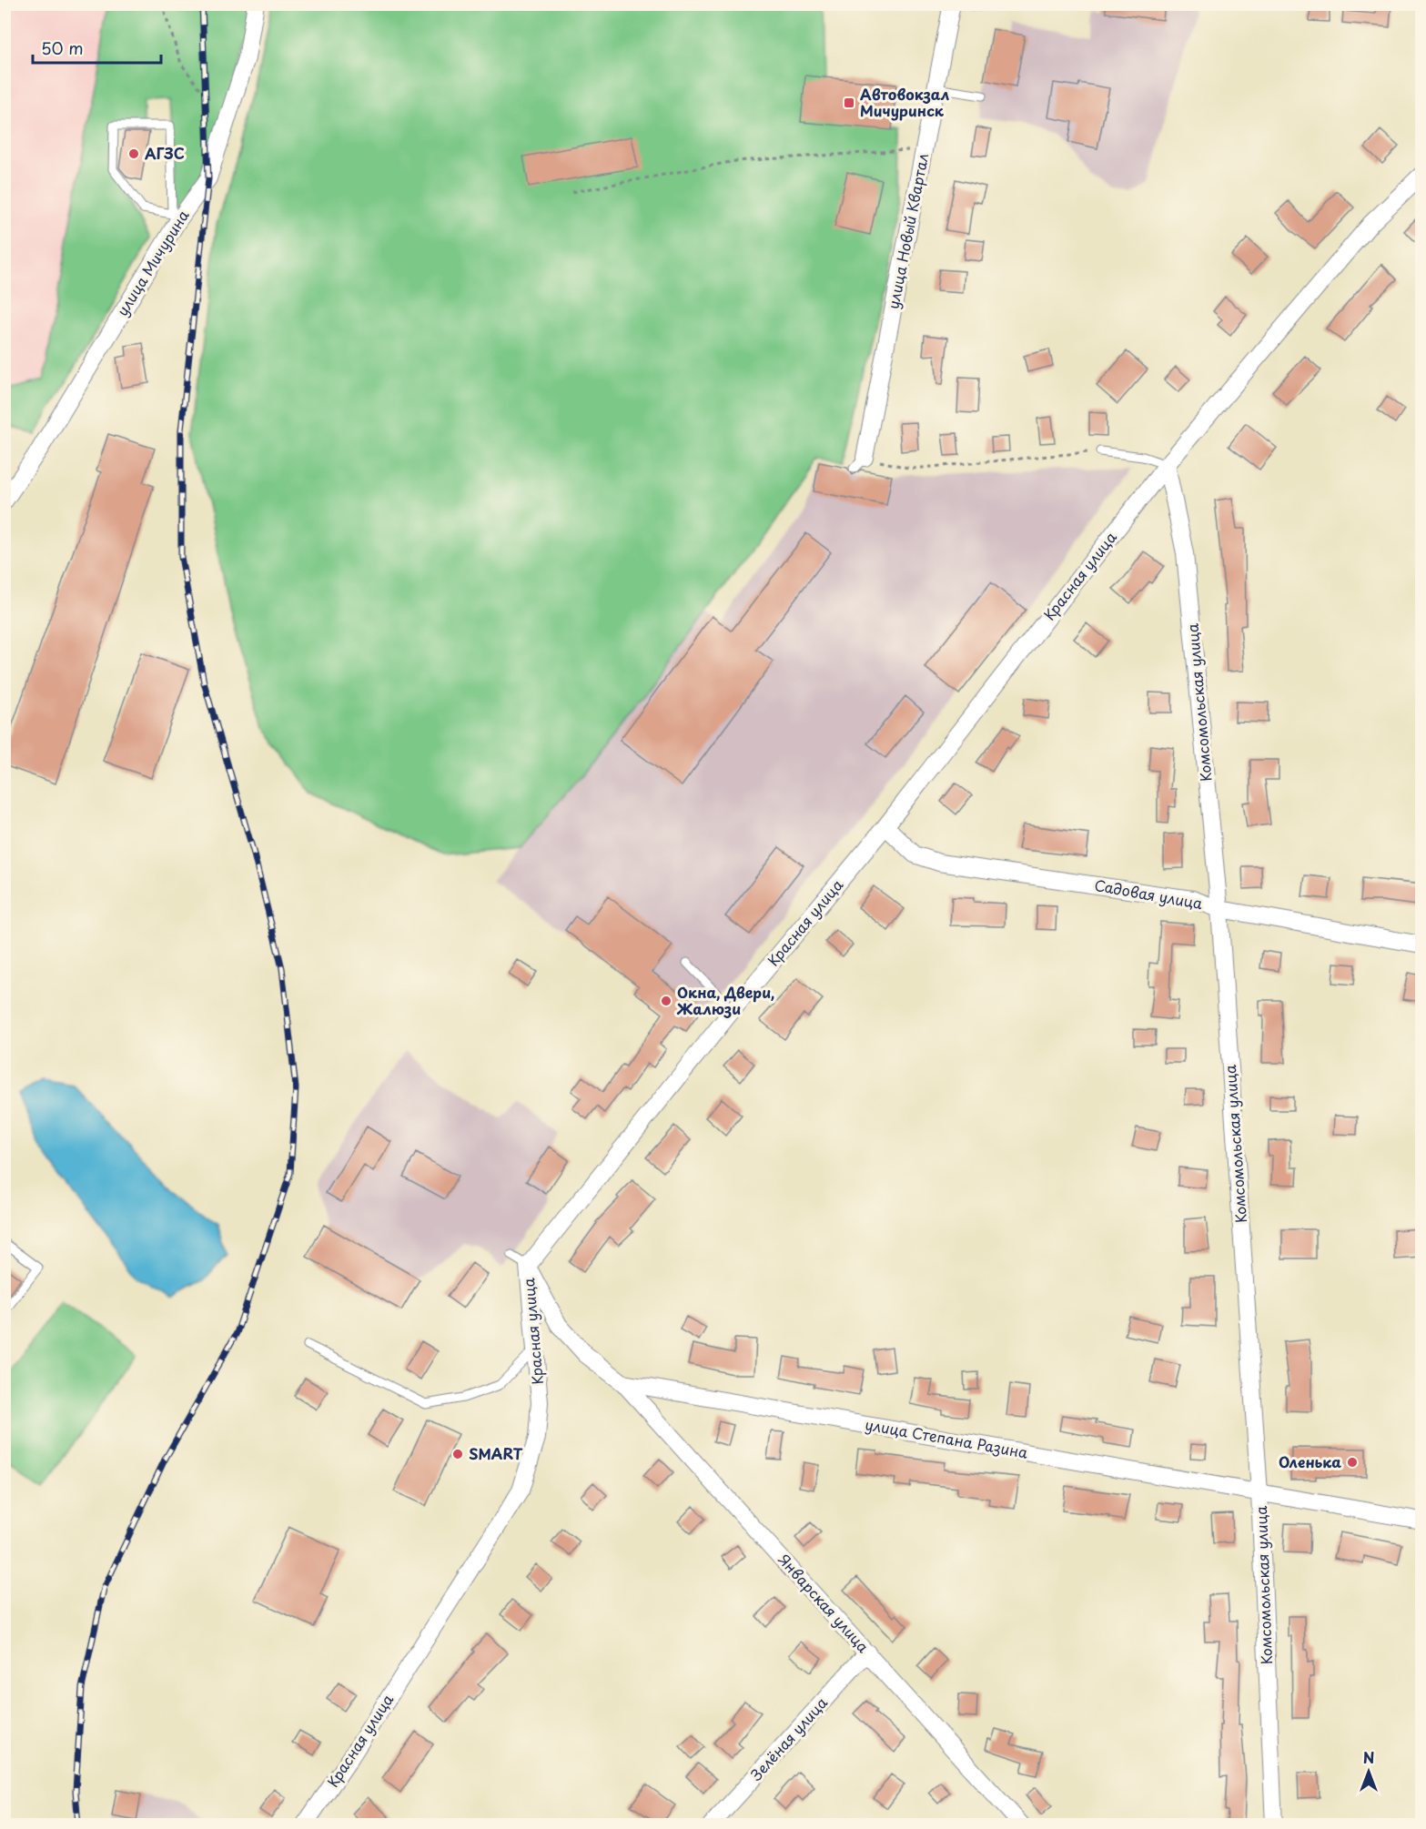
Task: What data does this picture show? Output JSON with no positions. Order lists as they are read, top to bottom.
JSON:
{
  "streets": {
    "street": [
      "улица Новый Квартал",
      "улица Мичурина",
      "Красная улица",
      "Комсомольская улица",
      "Садовая улица",
      "улица Степана Разина",
      "Январская улица",
      "Зелёная улица"
    ]
  },
  "crossings": [
    ["Красная улица", "Комсомольская улица"],
    ["Красная улица", "Садовая улица"],
    ["Красная улица", "улица Степана Разина"],
    ["Комсомольская улица", "Садовая улица"],
    ["Комсомольская улица", "улица Степана Разина"],
    ["улица Степана Разина", "Январская улица"],
    ["Январская улица", "Зелёная улица"]
  ],
  "places": {
    "transit": ["Автовокзал Мичуринск"],
    "other": [
      "АГЗС",
      "Окна, Двери, Жалюзи",
      "SMART",
      "Оленька"
    ]
  },
  "scale_bar": "50 m",
  "north": "top"
}
